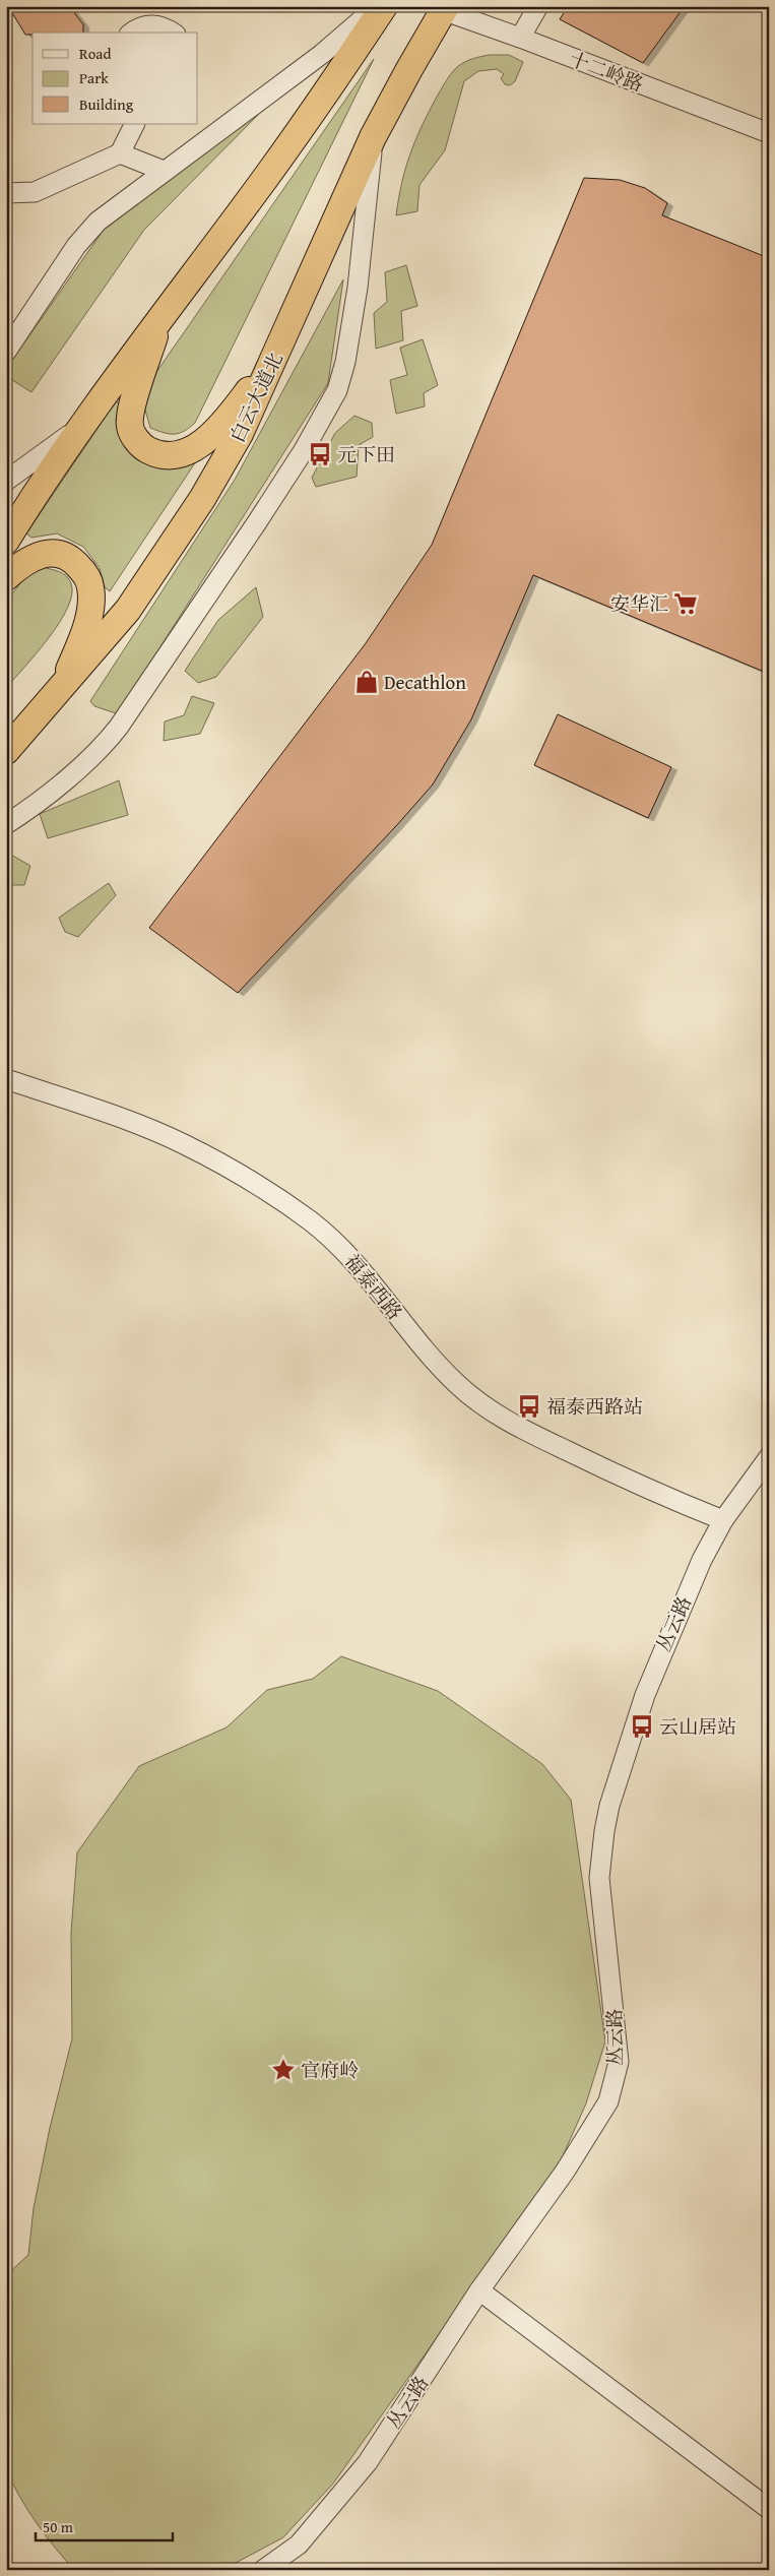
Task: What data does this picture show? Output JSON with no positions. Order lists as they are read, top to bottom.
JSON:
{
  "streets": {
    "highway": ["白云大道北"],
    "street": ["十二岭路", "福泰西路", "丛云路"]
  },
  "crossings": [
    ["十二岭路", "白云大道北"],
    ["福泰西路", "丛云路"]
  ],
  "places": {
    "bus stop": ["元下田", "福泰西路站", "云山居站"],
    "supermarket": ["安华汇"],
    "shop": ["Decathlon"],
    "place": ["官府岭"]
  },
  "legend": ["Road", "Park", "Building"],
  "scale_bar": "50 m"
}
